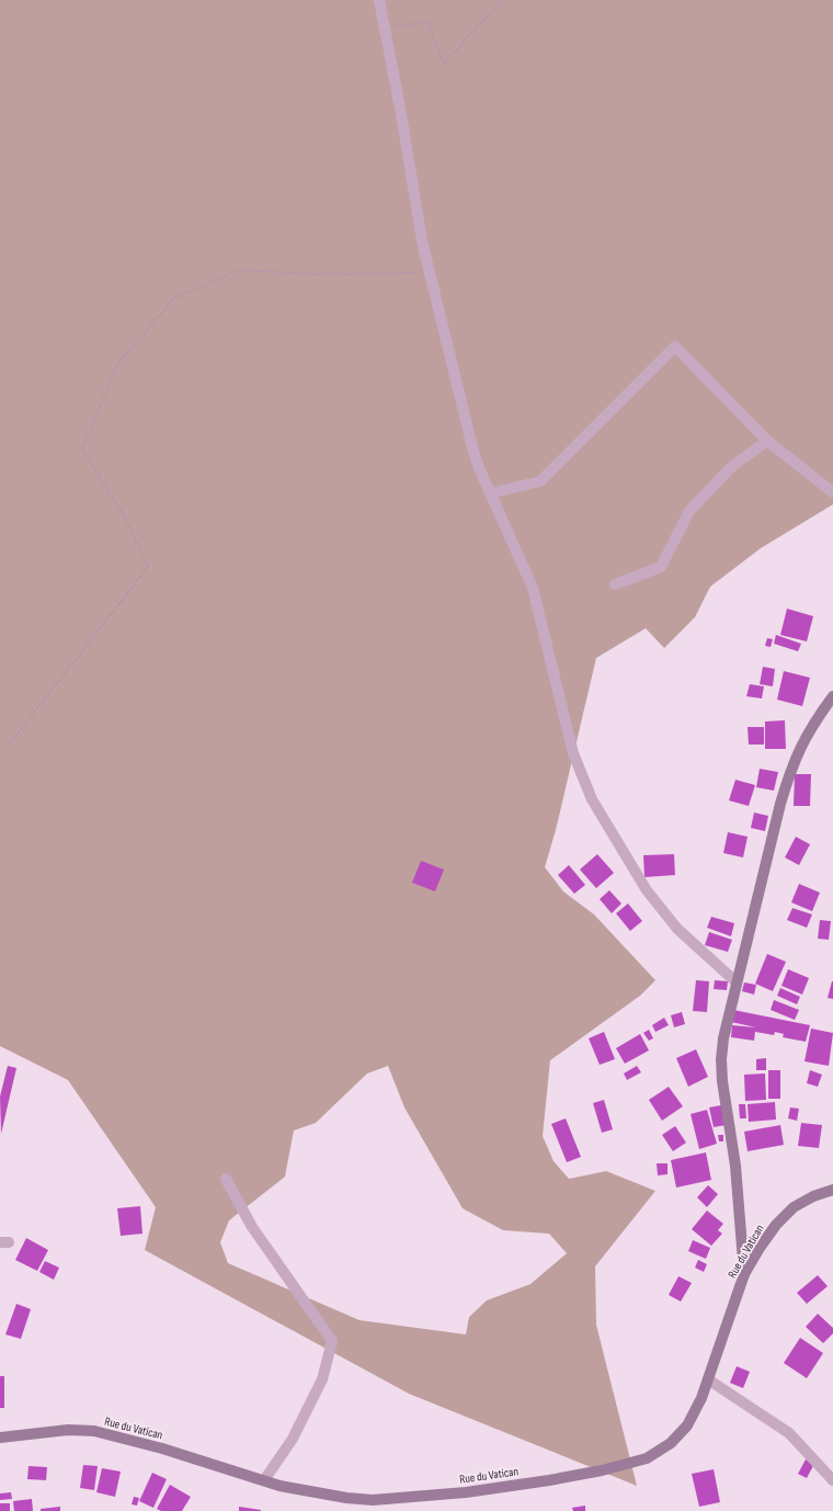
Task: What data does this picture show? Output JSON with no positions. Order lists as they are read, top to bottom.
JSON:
{
  "streets": {
    "street": ["Rue du Vatican"]
  }
}
